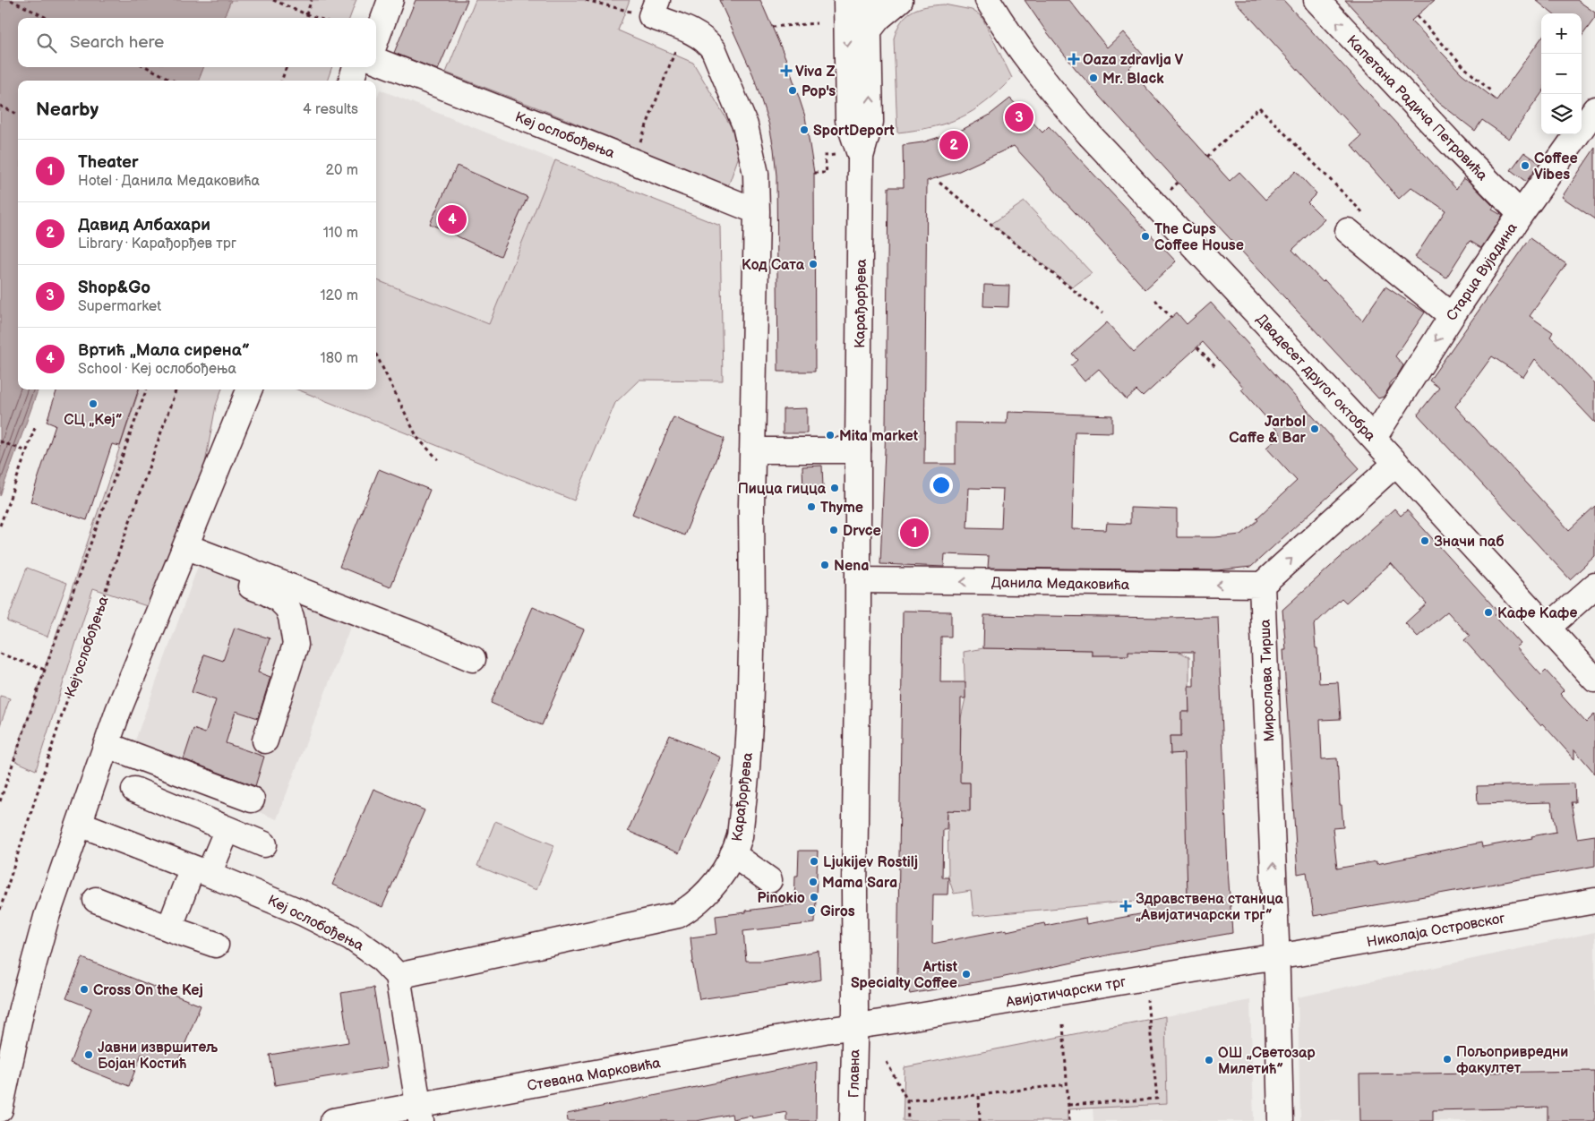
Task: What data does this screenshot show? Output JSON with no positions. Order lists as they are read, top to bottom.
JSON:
{
  "streets": {
    "street": [
      "Капетана Радича Петровића",
      "Кеј ослобођења",
      "Старца Вујадина",
      "Карађорђева",
      "Двадесет другог октобра",
      "Данила Медаковића",
      "Мирослава Тирша",
      "Николаја Островског",
      "Авијатичарски трг",
      "Стевана Марковића",
      "Главна"
    ]
  },
  "crossings": [
    ["Капетана Радича Петровића", "Старца Вујадина"],
    ["Кеј ослобођења", "Карађорђева"],
    ["Старца Вујадина", "Двадесет другог октобра"],
    ["Карађорђева", "Данила Медаковића"],
    ["Карађорђева", "Авијатичарски трг"],
    ["Карађорђева", "Стевана Марковића"],
    ["Карађорђева", "Главна"],
    ["Данила Медаковића", "Мирослава Тирша"],
    ["Мирослава Тирша", "Николаја Островског"],
    ["Мирослава Тирша", "Авијатичарски трг"],
    ["Николаја Островског", "Авијатичарски трг"],
    ["Авијатичарски трг", "Стевана Марковића"],
    ["Авијатичарски трг", "Главна"],
    ["Стевана Марковића", "Главна"]
  ],
  "one_way": ["Старца Вујадина", "Данила Медаковића", "Мирослава Тирша"],
  "places": {
    "health": ["Oaza zdravlja V", "Viva Z", "Здравствена станица „Авијатичарски трг”"],
    "other": [
      "Mr. Black",
      "Pop's",
      "SportDeport",
      "Coffee Vibes",
      "The Cups Coffee House",
      "Код Сата",
      "СЦ „Кеј”",
      "Jarbol Caffe & Bar",
      "Mita market",
      "Пицца гицца",
      "Thyme",
      "Drvce",
      "Значи паб",
      "Nena",
      "Кафе Кафе",
      "Ljukijev Rostilj",
      "Mama Sara",
      "Pinokio",
      "Giros",
      "Artist Specialty Coffee",
      "Cross On the Kej",
      "Јавни извршитељ Бојан Костић",
      "Пољопривредни факултет",
      "ОШ „Светозар Милетић”"
    ]
  },
  "page": {
    "map_buttons": ["+", "−"],
    "search": "Search here",
    "heading": ["Nearby", "4 results"],
    "pins": [
      "3",
      "2",
      "4",
      "1"
    ],
    "list": [
      {
        "mark": "1",
        "name": "Theater",
        "note": "Hotel · Данила Медаковића",
        "value": "20 m"
      },
      {
        "mark": "2",
        "name": "Давид Албахари",
        "note": "Library · Карађорђев трг",
        "value": "110 m"
      },
      {
        "mark": "3",
        "name": "Shop&Go",
        "note": "Supermarket",
        "value": "120 m"
      },
      {
        "mark": "4",
        "name": "Вртић „Мала сирена”",
        "note": "School · Кеј ослобођења",
        "value": "180 m"
      }
    ]
  }
}
